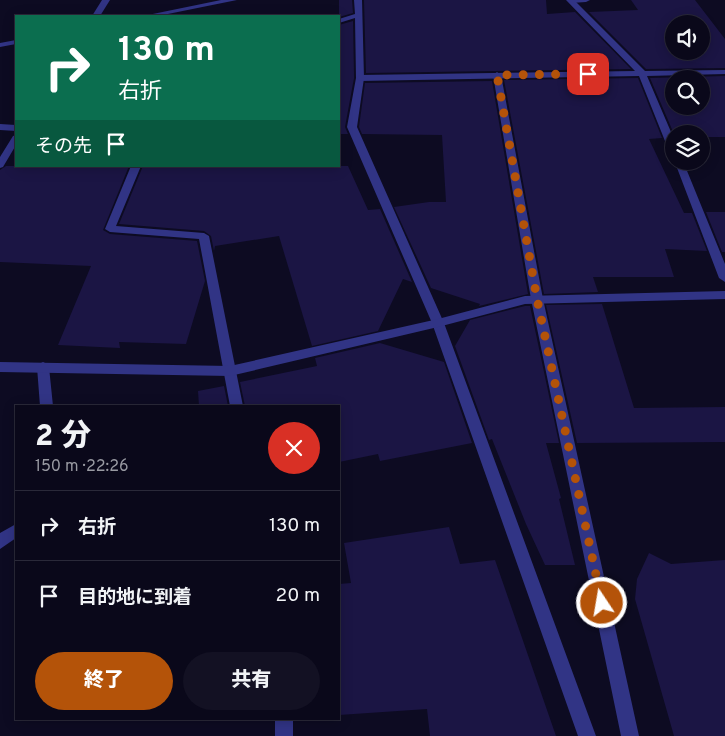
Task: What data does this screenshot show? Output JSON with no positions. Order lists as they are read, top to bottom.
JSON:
{
  "page": {
    "turn": ["130 m", "右折"],
    "then": "その先",
    "heading": ["2 分", "150 m · 22:26"],
    "list": [
      {
        "name": "右折",
        "value": "130 m"
      },
      {
        "name": "目的地に到着",
        "value": "20 m"
      }
    ],
    "buttons": ["終了", "共有"]
  }
}
